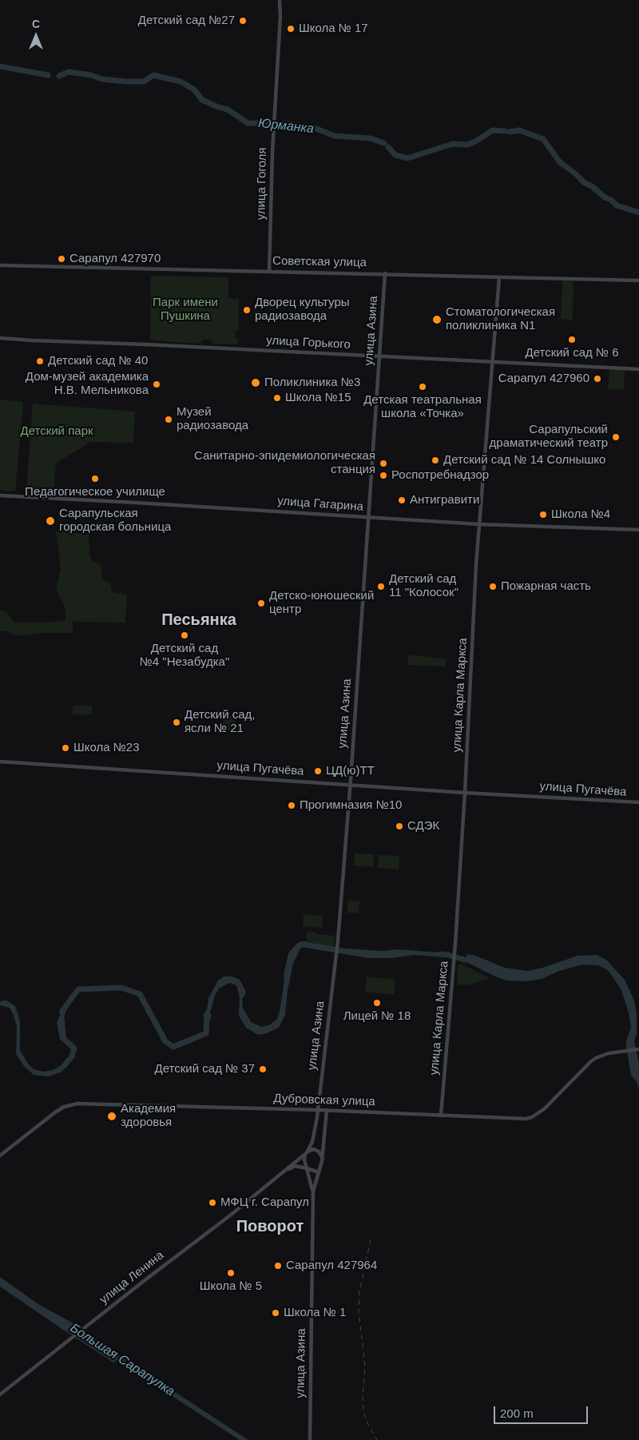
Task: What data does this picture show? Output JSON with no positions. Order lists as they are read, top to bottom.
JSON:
{
  "streets": {
    "main road": [
      "улица Гоголя",
      "Советская улица",
      "улица Азина",
      "улица Горького",
      "улица Гагарина",
      "улица Карла Маркса",
      "улица Пугачёва",
      "Дубровская улица",
      "улица Ленина"
    ]
  },
  "crossings": [
    ["улица Гоголя", "Советская улица"],
    ["Советская улица", "улица Азина"],
    ["Советская улица", "улица Карла Маркса"],
    ["улица Азина", "улица Горького"],
    ["улица Азина", "улица Гагарина"],
    ["улица Азина", "улица Пугачёва"],
    ["улица Азина", "Дубровская улица"],
    ["улица Азина", "улица Ленина"],
    ["улица Горького", "улица Карла Маркса"],
    ["улица Гагарина", "улица Карла Маркса"],
    ["улица Карла Маркса", "улица Пугачёва"],
    ["улица Карла Маркса", "Дубровская улица"]
  ],
  "districts": ["Песьянка", "Поворот"],
  "water": ["Юрманка", "Большая Сарапулка"],
  "parks": ["Парк имени Пушкина", "Детский парк"],
  "places": [
    "Детский сад №27",
    "Школа № 17",
    "Сарапул 427970",
    "Дворец культуры радиозавода",
    "Стоматологическая поликлиника N1",
    "Детский сад № 6",
    "Детский сад № 40",
    "Сарапул 427960",
    "Поликлиника №3",
    "Дом-музей академика Н.В. Мельникова",
    "Детская театральная школа «Точка»",
    "Школа №15",
    "Музей радиозавода",
    "Сарапульский драматический театр",
    "Детский сад № 14 Солнышко",
    "Санитарно-эпидемиологическая станция",
    "Роспотребнадзор",
    "Педагогическое училище",
    "Антигравити",
    "Школа №4",
    "Сарапульская городская больница",
    "Детский сад 11 \"Колосок\"",
    "Пожарная часть",
    "Детско-юношеский центр",
    "Детский сад №4 \"Незабудка\"",
    "Детский сад, ясли № 21",
    "Школа №23",
    "ЦД(ю)ТТ",
    "Прогимназия №10",
    "СДЭК",
    "Лицей № 18",
    "Детский сад № 37",
    "Академия здоровья",
    "МФЦ г. Сарапул",
    "Сарапул 427964",
    "Школа № 5",
    "Школа № 1"
  ],
  "scale_bar": "200 m",
  "north": "top"
}
